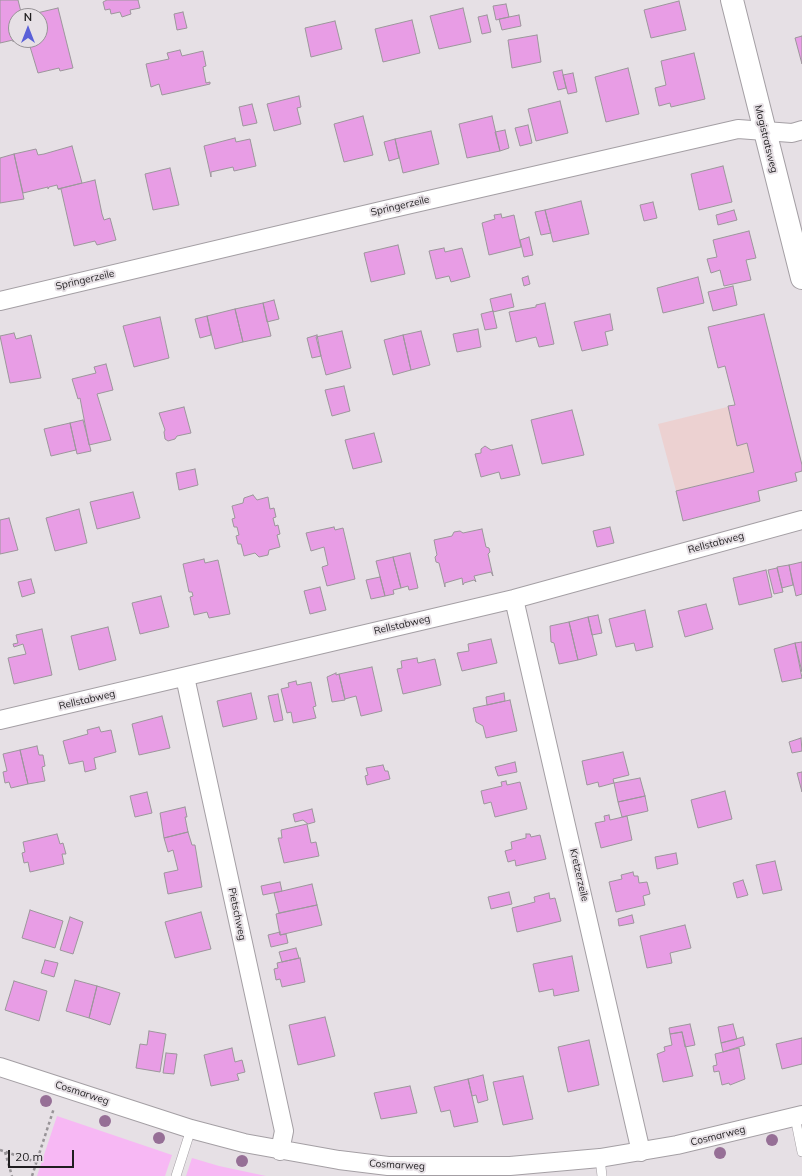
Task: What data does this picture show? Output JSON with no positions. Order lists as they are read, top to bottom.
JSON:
{
  "streets": {
    "street": [
      "Magistratsweg",
      "Springerzeile",
      "Rellstabweg",
      "Kretzerzeile",
      "Pietschweg",
      "Cosmarweg"
    ]
  },
  "crossings": [
    ["Magistratsweg", "Springerzeile"],
    ["Rellstabweg", "Kretzerzeile"],
    ["Rellstabweg", "Pietschweg"],
    ["Kretzerzeile", "Cosmarweg"],
    ["Pietschweg", "Cosmarweg"]
  ],
  "scale_bar": "20 m",
  "north": "top"
}
